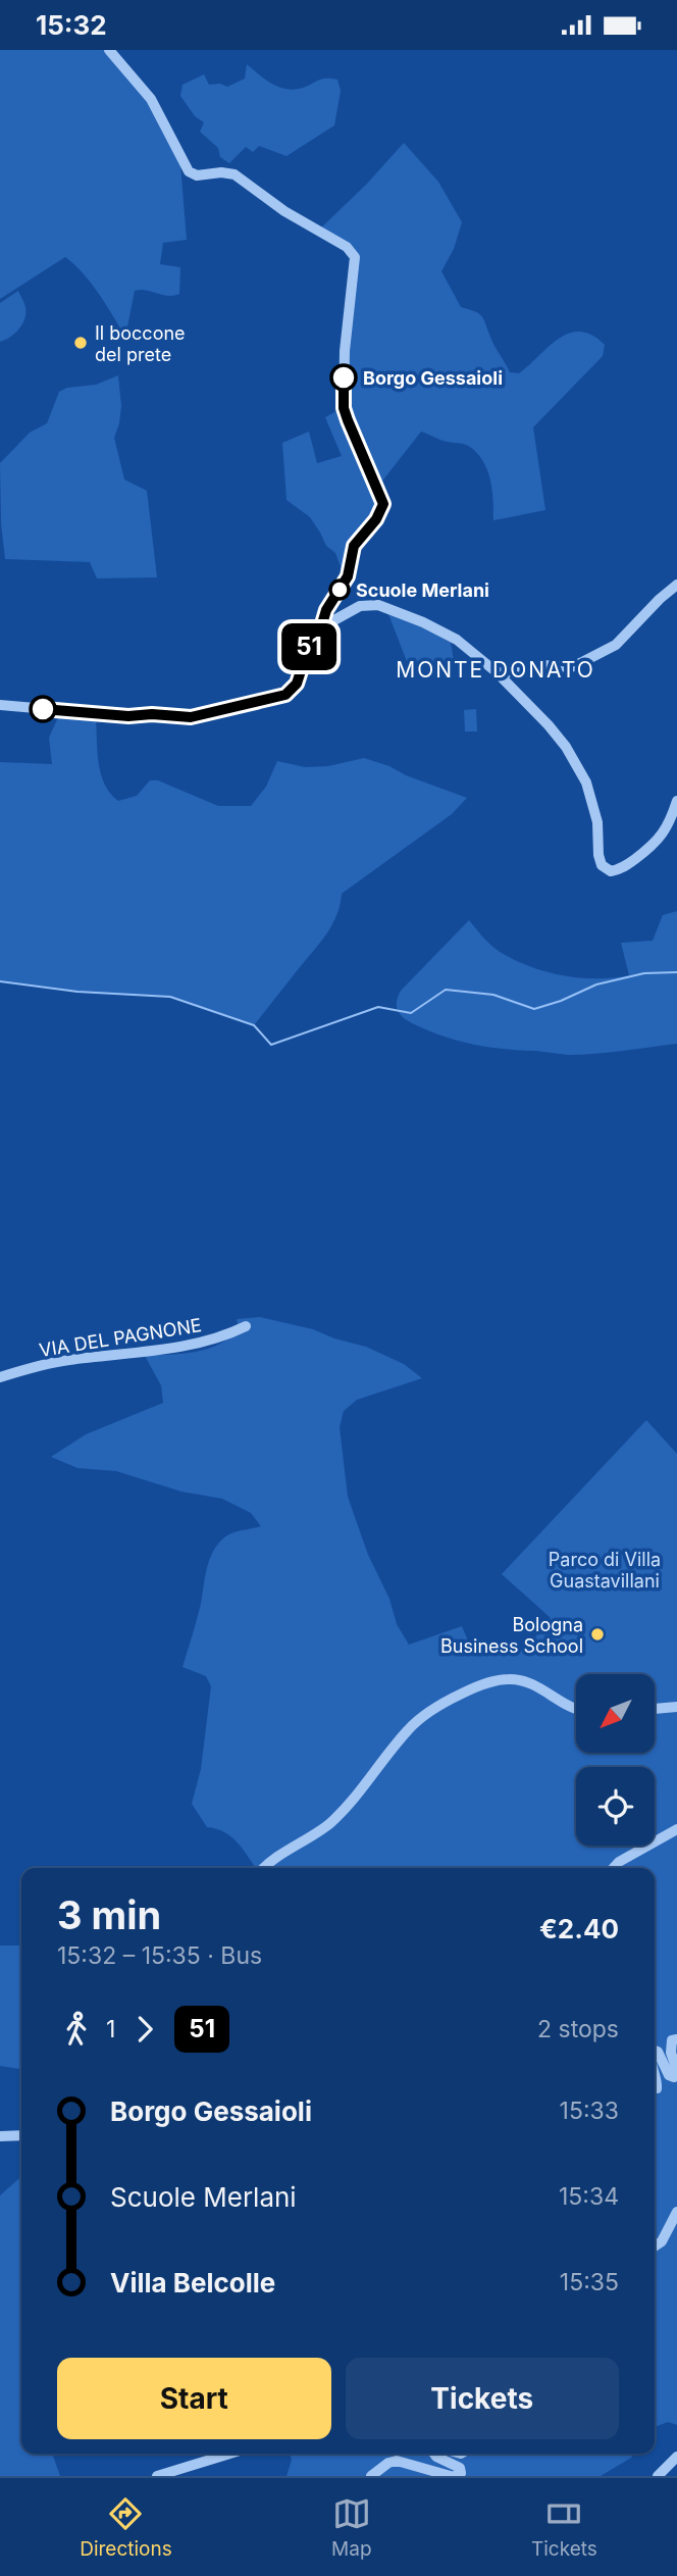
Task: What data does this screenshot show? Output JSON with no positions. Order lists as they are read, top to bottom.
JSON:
{
  "streets": {
    "street": ["VIA DEL PAGNONE"]
  },
  "districts": ["MONTE DONATO"],
  "parks": ["Parco di Villa Guastavillani"],
  "places": [
    "Il boccone del prete",
    "Borgo Gessaioli",
    "Scuole Merlani",
    "Bologna Business School"
  ],
  "lines": ["bus line 51"],
  "north": "bottom left",
  "page": {
    "status": "15:32",
    "on_map": "51",
    "heading": ["3 min", "15:32 – 15:35 · Bus", "€2.40"],
    "legs": ["1", "51", "2 stops"],
    "list": [
      {
        "name": "Borgo Gessaioli",
        "value": "15:33"
      },
      {
        "name": "Scuole Merlani",
        "value": "15:34"
      },
      {
        "name": "Villa Belcolle",
        "value": "15:35"
      }
    ],
    "buttons": ["Start", "Tickets"],
    "tabs": ["Directions", "Map", "Tickets"]
  }
}
